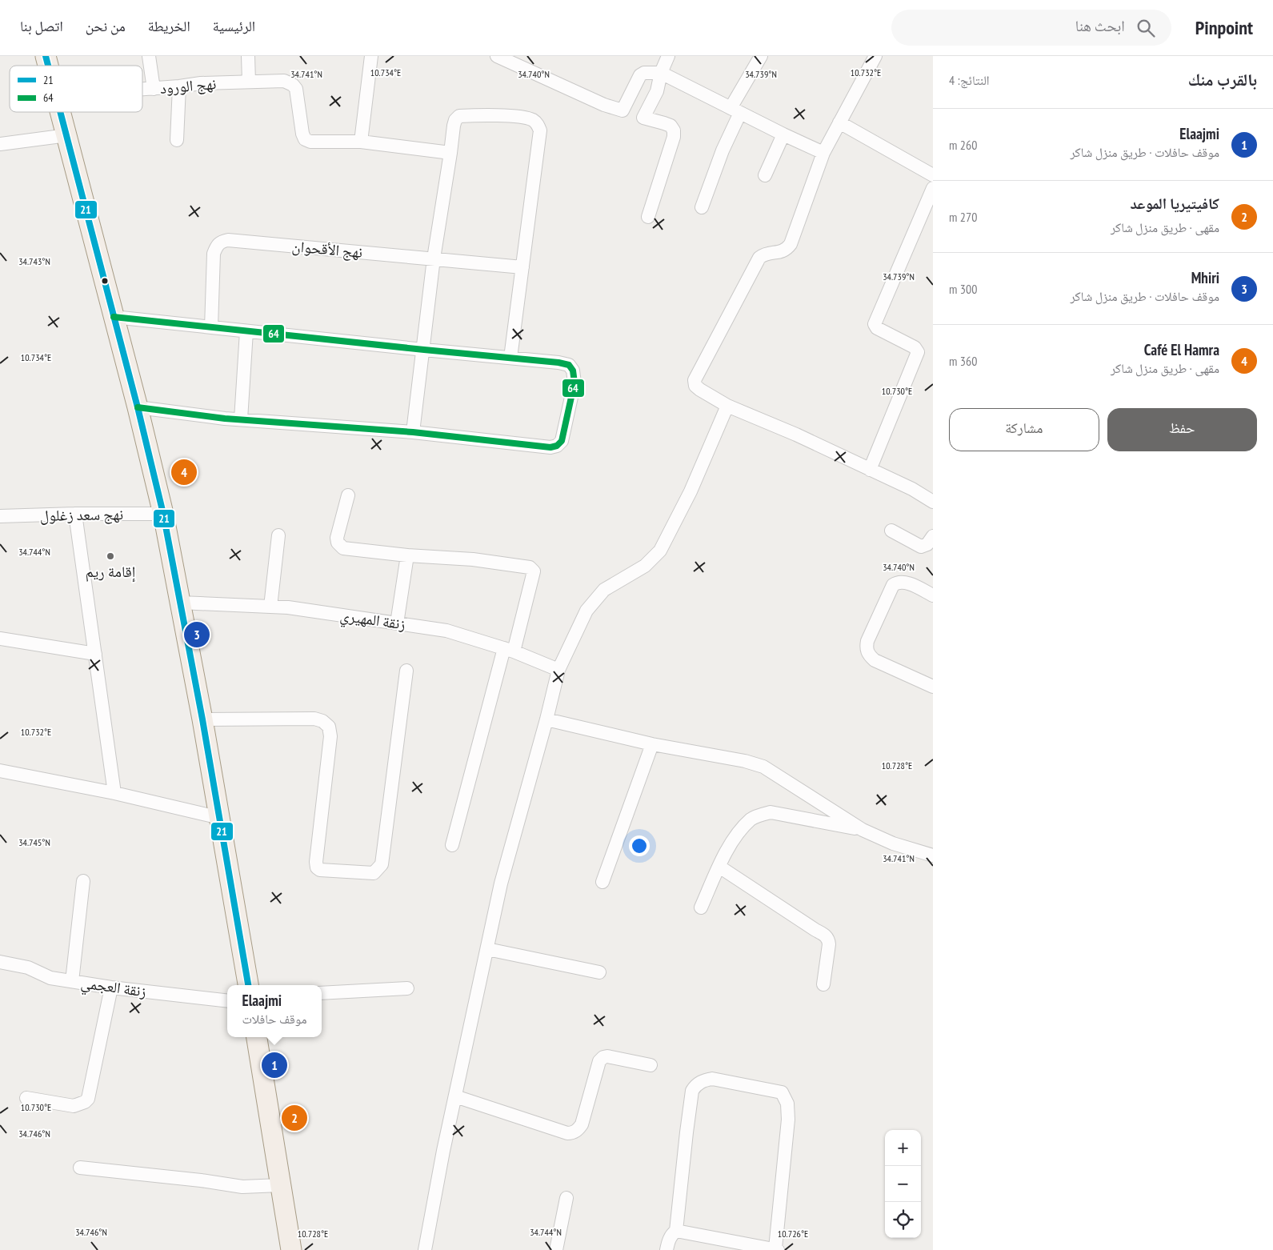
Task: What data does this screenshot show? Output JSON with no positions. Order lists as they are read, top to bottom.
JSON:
{
  "streets": {
    "street": [
      "نهج الورود",
      "نهج الأقحوان",
      "نهج سعد زغلول",
      "زنقة المهيري",
      "زنقة العجمي"
    ]
  },
  "places": ["إقامة ريم"],
  "lines": ["transit line 21", "transit line 64"],
  "legend": ["21", "64"],
  "page": {
    "header": "Pinpoint",
    "search": "ابحث هنا",
    "nav": [
      "الرئيسية",
      "الخريطة",
      "من نحن",
      "اتصل بنا"
    ],
    "heading": ["بالقرب منك", "النتائج: 4"],
    "list": [
      {
        "mark": "1",
        "name": "Elaajmi",
        "note": "موقف حافلات · طريق منزل شاكر",
        "value": "260 m"
      },
      {
        "mark": "2",
        "name": "كافيتيريا الموعد",
        "note": "مقهى · طريق منزل شاكر",
        "value": "270 m"
      },
      {
        "mark": "3",
        "name": "Mhiri",
        "note": "موقف حافلات · طريق منزل شاكر",
        "value": "300 m"
      },
      {
        "mark": "4",
        "name": "Café El Hamra",
        "note": "مقهى · طريق منزل شاكر",
        "value": "360 m"
      }
    ],
    "buttons": ["حفظ", "مشاركة"],
    "pins": [
      "4",
      "3",
      "1",
      "2"
    ],
    "popup": ["Elaajmi", "موقف حافلات"],
    "map_buttons": ["+", "−"]
  },
  "coordinates": [
    "10.734°E",
    "10.732°E",
    "34.741°N",
    "34.740°N",
    "34.739°N",
    "34.743°N",
    "10.730°E",
    "34.744°N",
    "10.728°E",
    "34.745°N",
    "34.746°N",
    "10.726°E"
  ]
}
